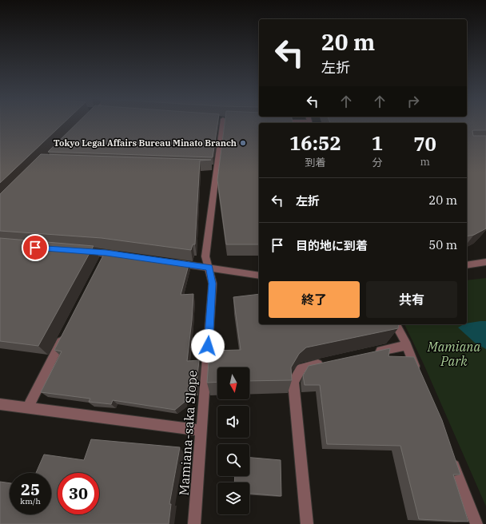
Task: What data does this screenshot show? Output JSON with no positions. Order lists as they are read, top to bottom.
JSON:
{
  "streets": {
    "street": ["Mamiana-saka Slope"]
  },
  "parks": ["Mamiana Park"],
  "places": ["Tokyo Legal Affairs Bureau Minato Branch"],
  "north": "bottom",
  "page": {
    "turn": ["20 m", "左折"],
    "eta": [
      "16:52",
      "到着",
      "1",
      "分",
      "70",
      "m"
    ],
    "list": [
      {
        "name": "左折",
        "value": "20 m"
      },
      {
        "name": "目的地に到着",
        "value": "50 m"
      }
    ],
    "buttons": ["終了", "共有"],
    "speed": "25 km/h",
    "limit": "30"
  }
}
